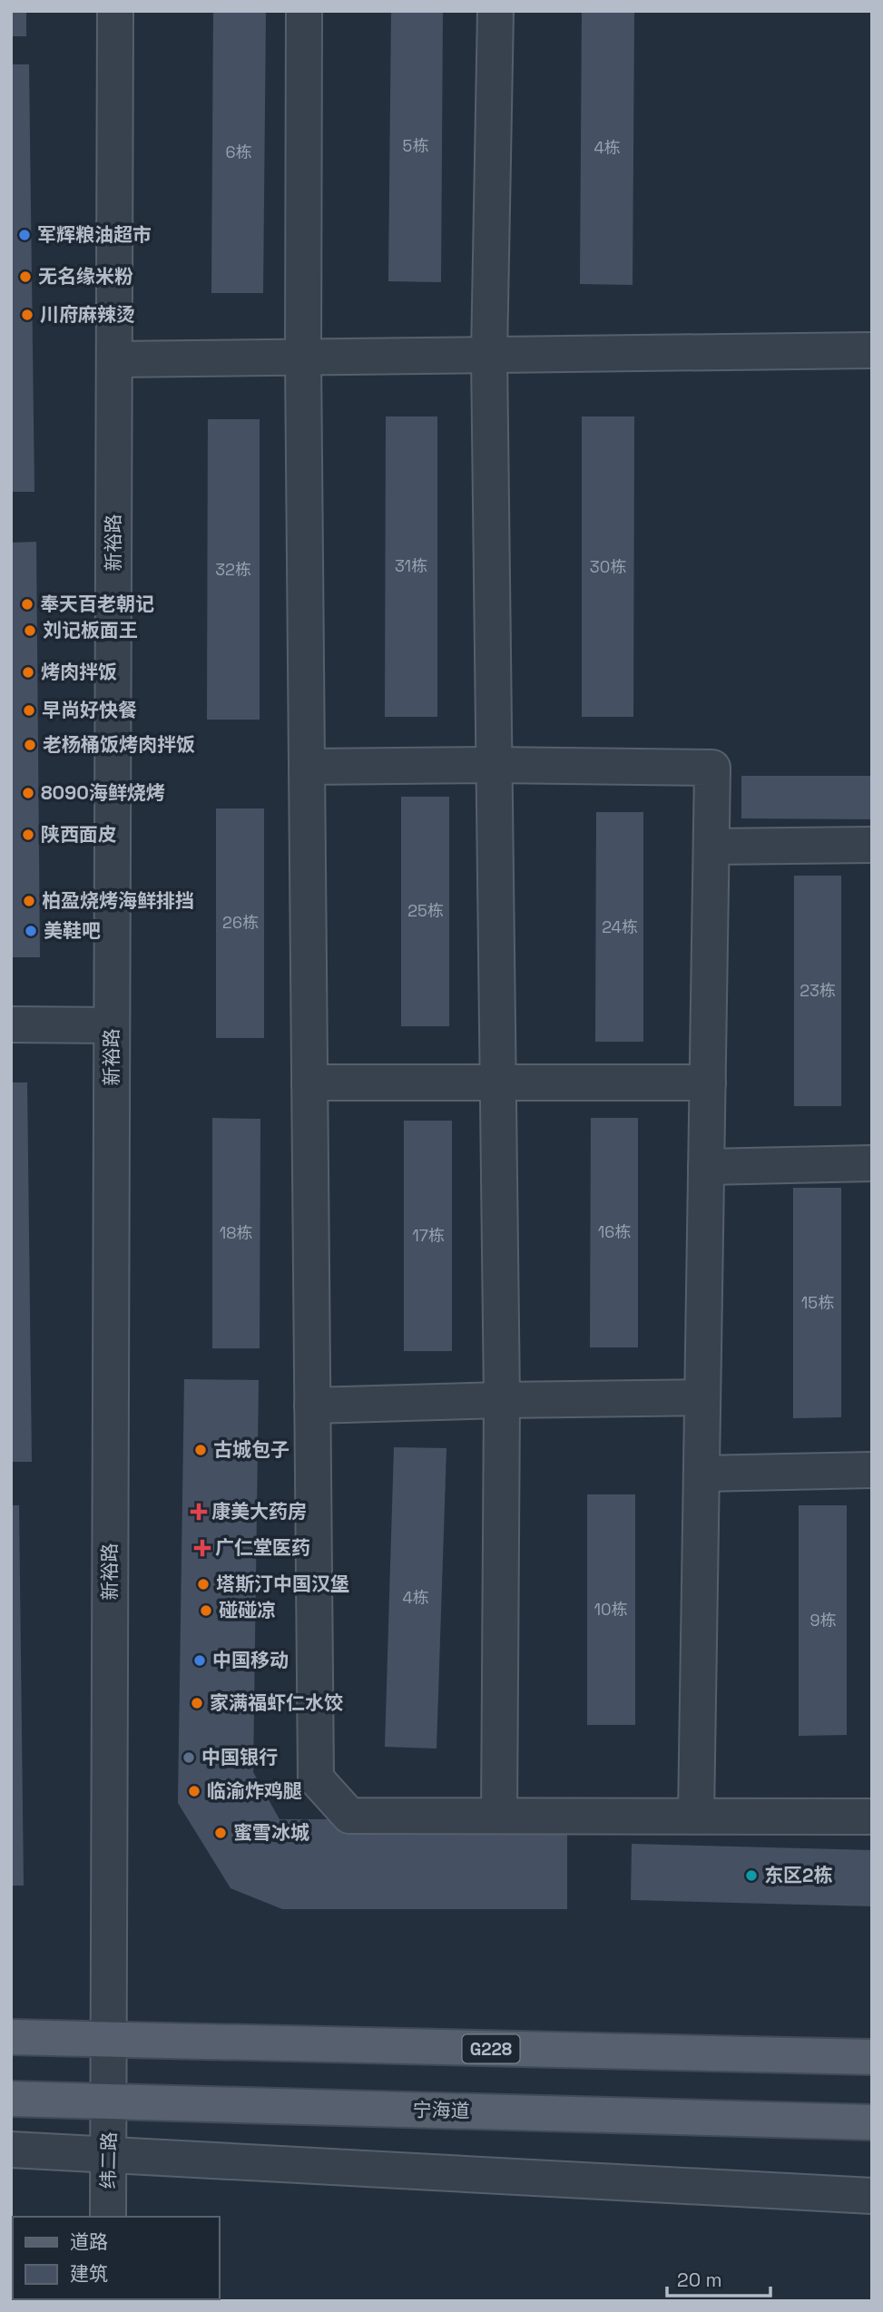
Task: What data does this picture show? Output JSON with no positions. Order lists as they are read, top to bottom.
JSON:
{
  "streets": {
    "main road": ["G228", "宁海道"],
    "street": ["新裕路", "纬二路"]
  },
  "crossings": [
    ["新裕路", "G228"],
    ["新裕路", "宁海道"],
    ["新裕路", "纬二路"],
    ["宁海道", "纬二路"]
  ],
  "places": {
    "other": [
      "军辉粮油超市",
      "无名缘米粉",
      "川府麻辣烫",
      "奉天百老朝记",
      "刘记板面王",
      "烤肉拌饭",
      "早尚好快餐",
      "老杨桶饭烤肉拌饭",
      "8090海鲜烧烤",
      "陕西面皮",
      "柏盈烧烤海鲜排挡",
      "美鞋吧",
      "古城包子",
      "塔斯汀中国汉堡",
      "碰碰凉",
      "中国移动",
      "家满福虾仁水饺",
      "中国银行",
      "临渝炸鸡腿",
      "蜜雪冰城",
      "东区2栋"
    ],
    "health": ["康美大药房", "广仁堂医药"]
  },
  "house_numbers": [
    "5栋",
    "4栋",
    "6栋",
    "31栋",
    "30栋",
    "32栋",
    "25栋",
    "26栋",
    "24栋",
    "23栋",
    "16栋",
    "18栋",
    "17栋",
    "15栋",
    "4栋",
    "10栋",
    "9栋"
  ],
  "legend": ["道路", "建筑"],
  "scale_bar": "20 m"
}
